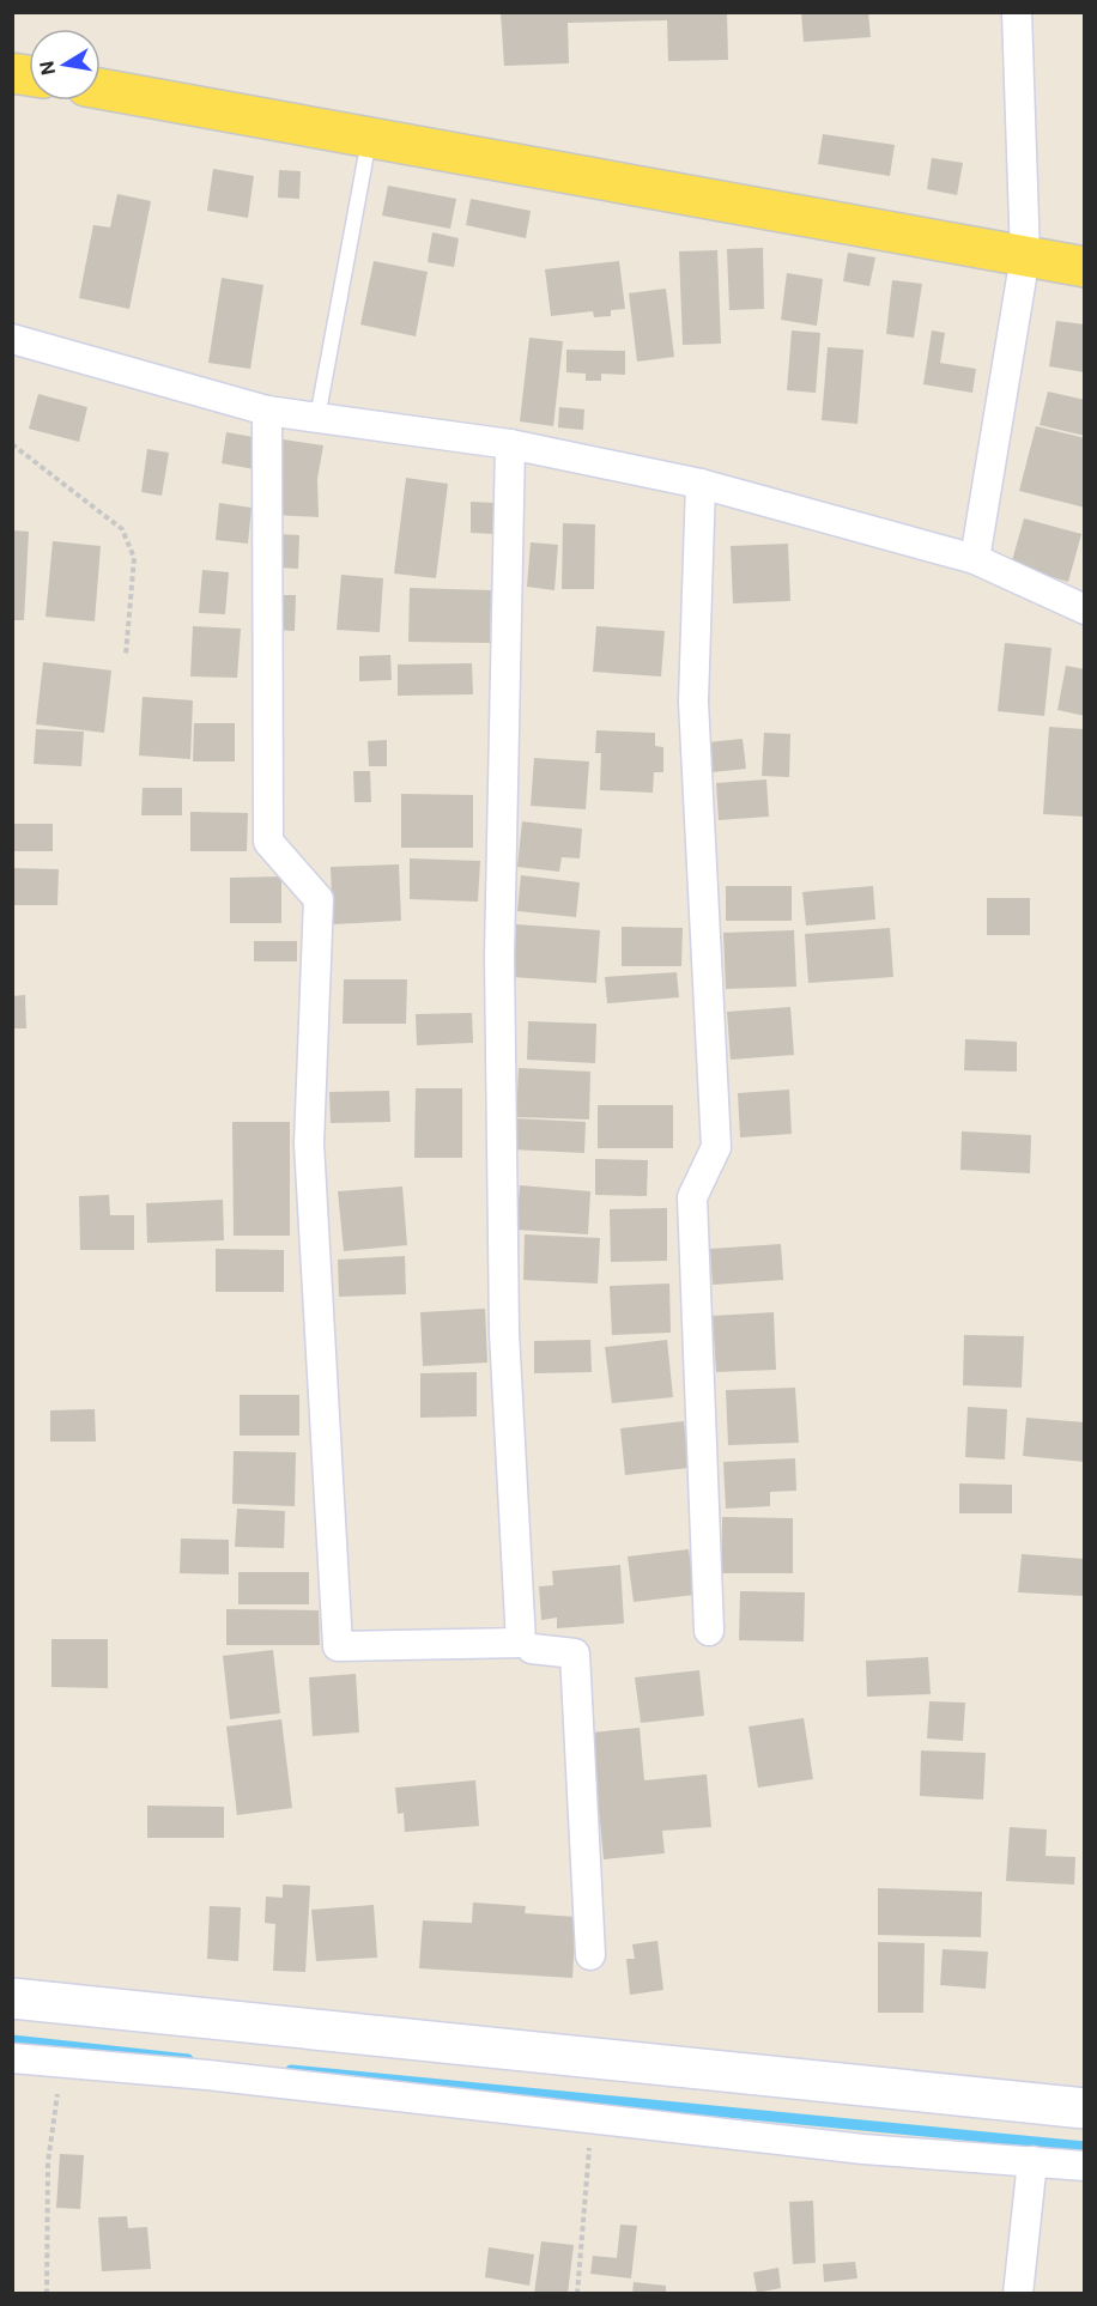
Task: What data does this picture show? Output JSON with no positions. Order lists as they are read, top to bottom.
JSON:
{
  "north": "left"
}
